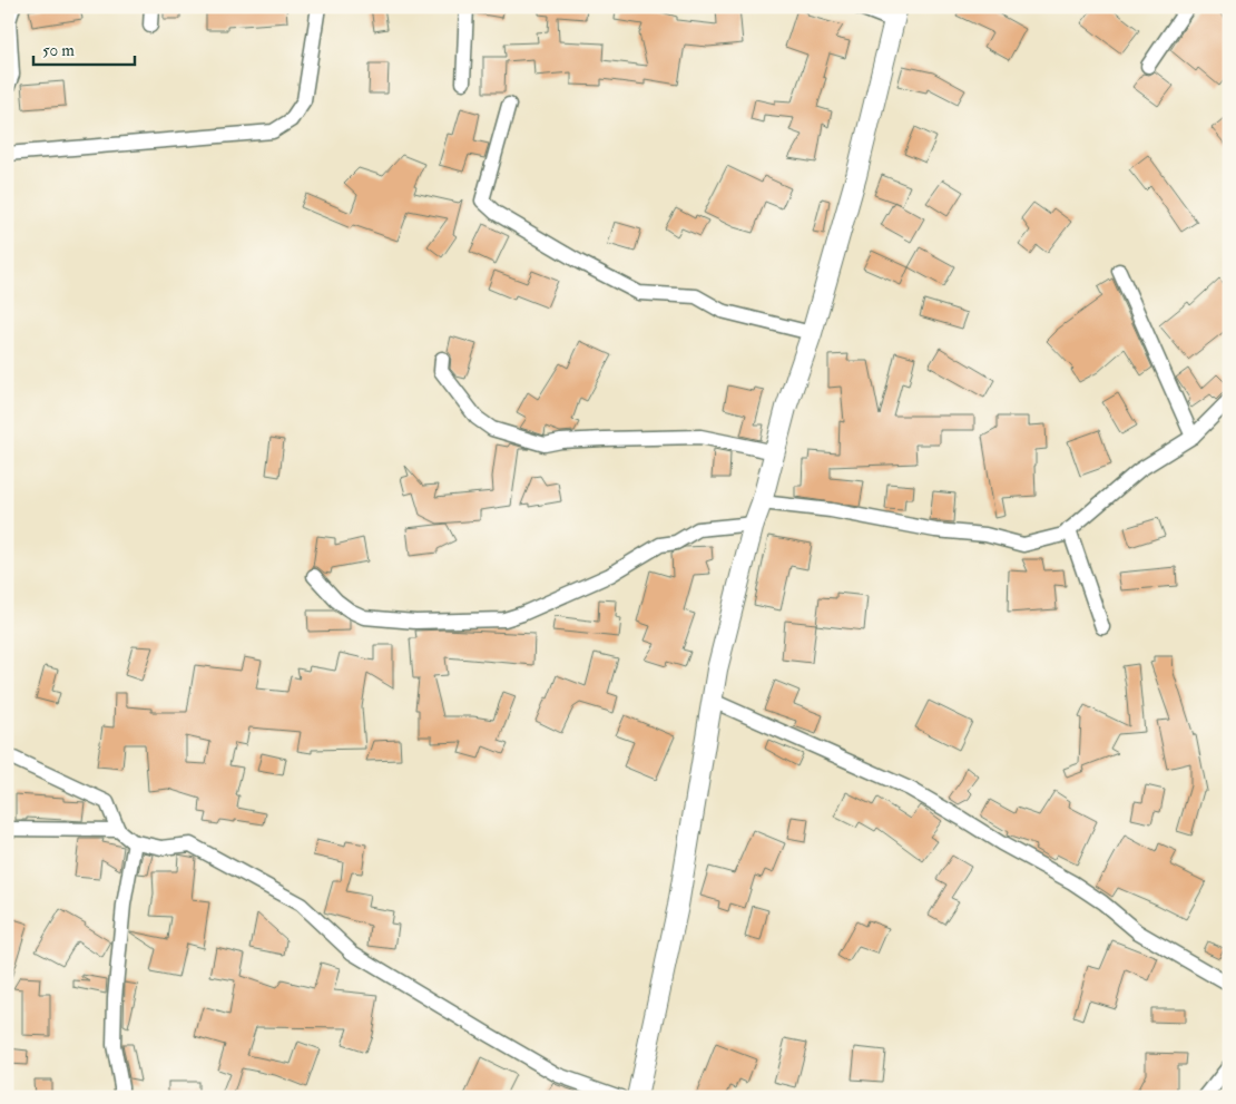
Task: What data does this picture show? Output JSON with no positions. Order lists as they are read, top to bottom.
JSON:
{
  "scale_bar": "50 m"
}
